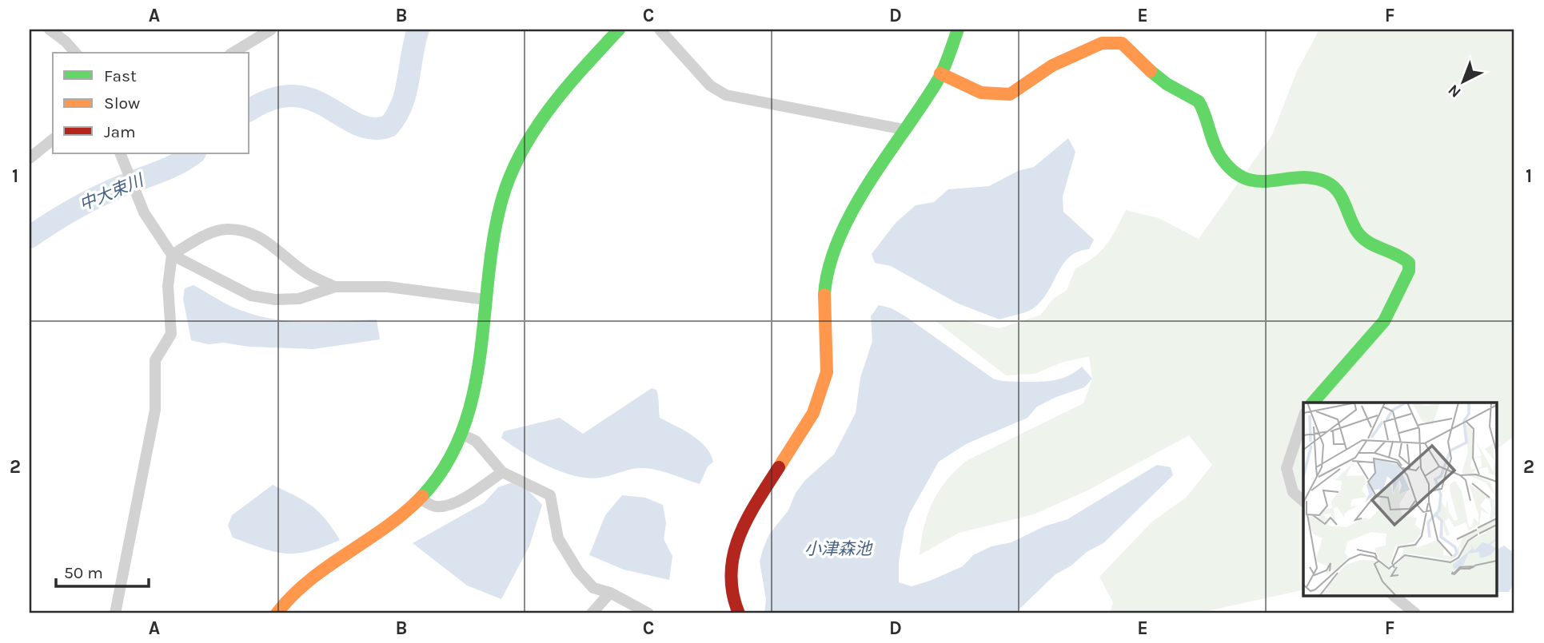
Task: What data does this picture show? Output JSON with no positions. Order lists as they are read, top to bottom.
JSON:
{
  "water": ["中大束川", "小津森池"],
  "legend": ["Fast", "Slow", "Jam"],
  "scale_bar": "50 m",
  "north": "bottom left",
  "grid": {
    "columns": [
      "A",
      "B",
      "C",
      "D",
      "E",
      "F"
    ],
    "rows": ["1", "2"]
  }
}
